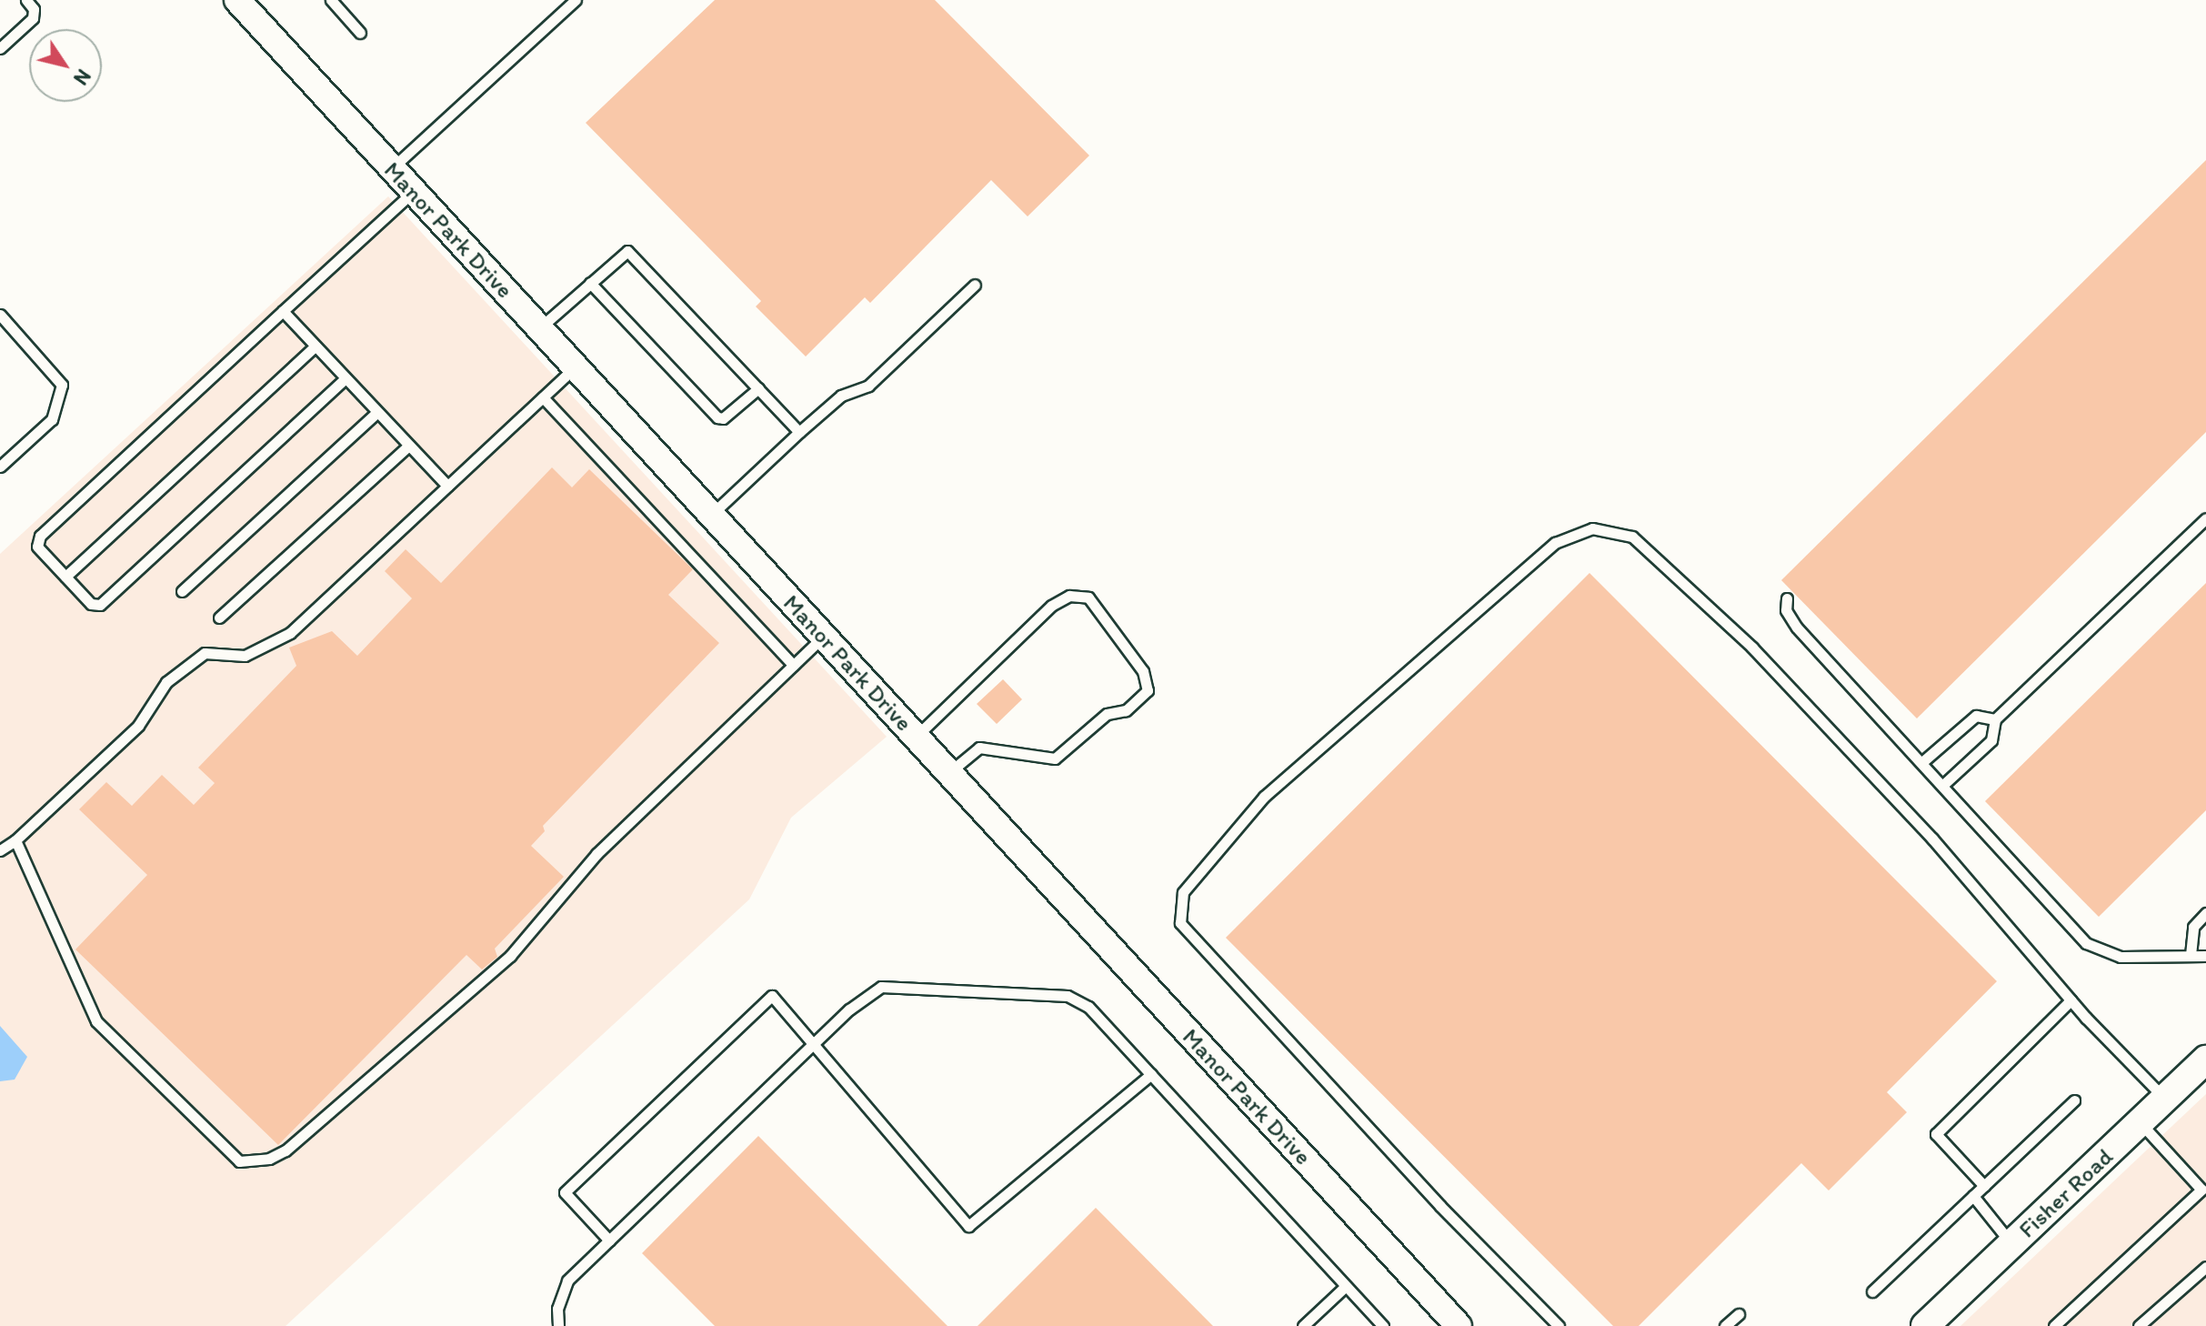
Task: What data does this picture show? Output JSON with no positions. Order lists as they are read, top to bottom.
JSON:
{
  "streets": {
    "main road": ["Fisher Road"],
    "street": ["Manor Park Drive"]
  },
  "north": "bottom right"
}
